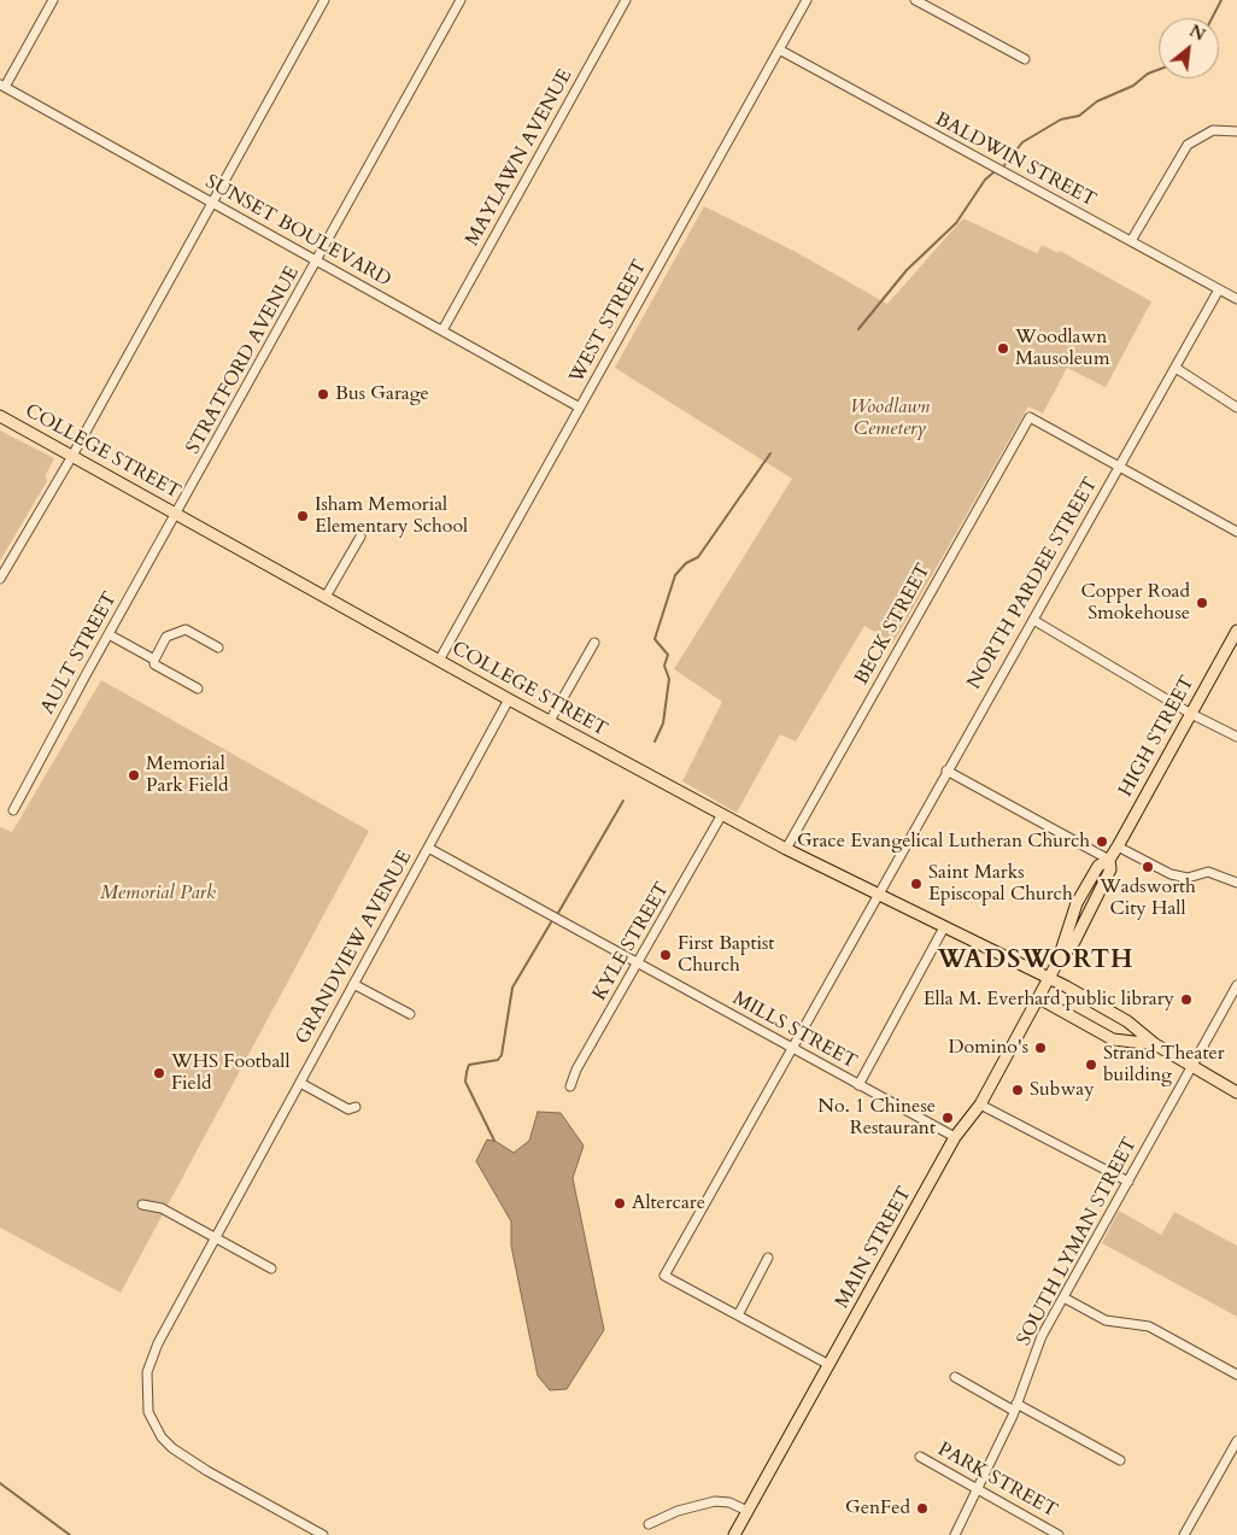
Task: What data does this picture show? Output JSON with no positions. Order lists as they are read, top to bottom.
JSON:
{
  "streets": {
    "main road": ["COLLEGE STREET", "HIGH STREET", "MAIN STREET"],
    "street": [
      "MAYLAWN AVENUE",
      "BALDWIN STREET",
      "SUNSET BOULEVARD",
      "WEST STREET",
      "STRATFORD AVENUE",
      "NORTH PARDEE STREET",
      "BECK STREET",
      "AULT STREET",
      "KYLE STREET",
      "GRANDVIEW AVENUE",
      "MILLS STREET",
      "SOUTH LYMAN STREET",
      "PARK STREET"
    ]
  },
  "crossings": [
    ["MAYLAWN AVENUE", "SUNSET BOULEVARD"],
    ["BALDWIN STREET", "WEST STREET"],
    ["BALDWIN STREET", "NORTH PARDEE STREET"],
    ["SUNSET BOULEVARD", "WEST STREET"],
    ["SUNSET BOULEVARD", "STRATFORD AVENUE"],
    ["WEST STREET", "COLLEGE STREET"],
    ["STRATFORD AVENUE", "COLLEGE STREET"],
    ["STRATFORD AVENUE", "AULT STREET"],
    ["COLLEGE STREET", "NORTH PARDEE STREET"],
    ["COLLEGE STREET", "BECK STREET"],
    ["COLLEGE STREET", "AULT STREET"],
    ["COLLEGE STREET", "HIGH STREET"],
    ["COLLEGE STREET", "KYLE STREET"],
    ["COLLEGE STREET", "GRANDVIEW AVENUE"],
    ["COLLEGE STREET", "SOUTH LYMAN STREET"],
    ["COLLEGE STREET", "MAIN STREET"],
    ["NORTH PARDEE STREET", "BECK STREET"],
    ["NORTH PARDEE STREET", "MILLS STREET"],
    ["HIGH STREET", "MAIN STREET"],
    ["KYLE STREET", "MILLS STREET"],
    ["GRANDVIEW AVENUE", "MILLS STREET"],
    ["MILLS STREET", "MAIN STREET"],
    ["SOUTH LYMAN STREET", "PARK STREET"]
  ],
  "districts": ["WADSWORTH"],
  "parks": ["Woodlawn Cemetery", "Memorial Park"],
  "places": [
    "Woodlawn Mausoleum",
    "Bus Garage",
    "Isham Memorial Elementary School",
    "Copper Road Smokehouse",
    "Memorial Park Field",
    "Grace Evangelical Lutheran Church",
    "Wadsworth City Hall",
    "Saint Marks Episcopal Church",
    "First Baptist Church",
    "Ella M. Everhard public library",
    "Domino's",
    "Strand Theater building",
    "WHS Football Field",
    "Subway",
    "No. 1 Chinese Restaurant",
    "Altercare",
    "GenFed"
  ],
  "north": "top right"
}
